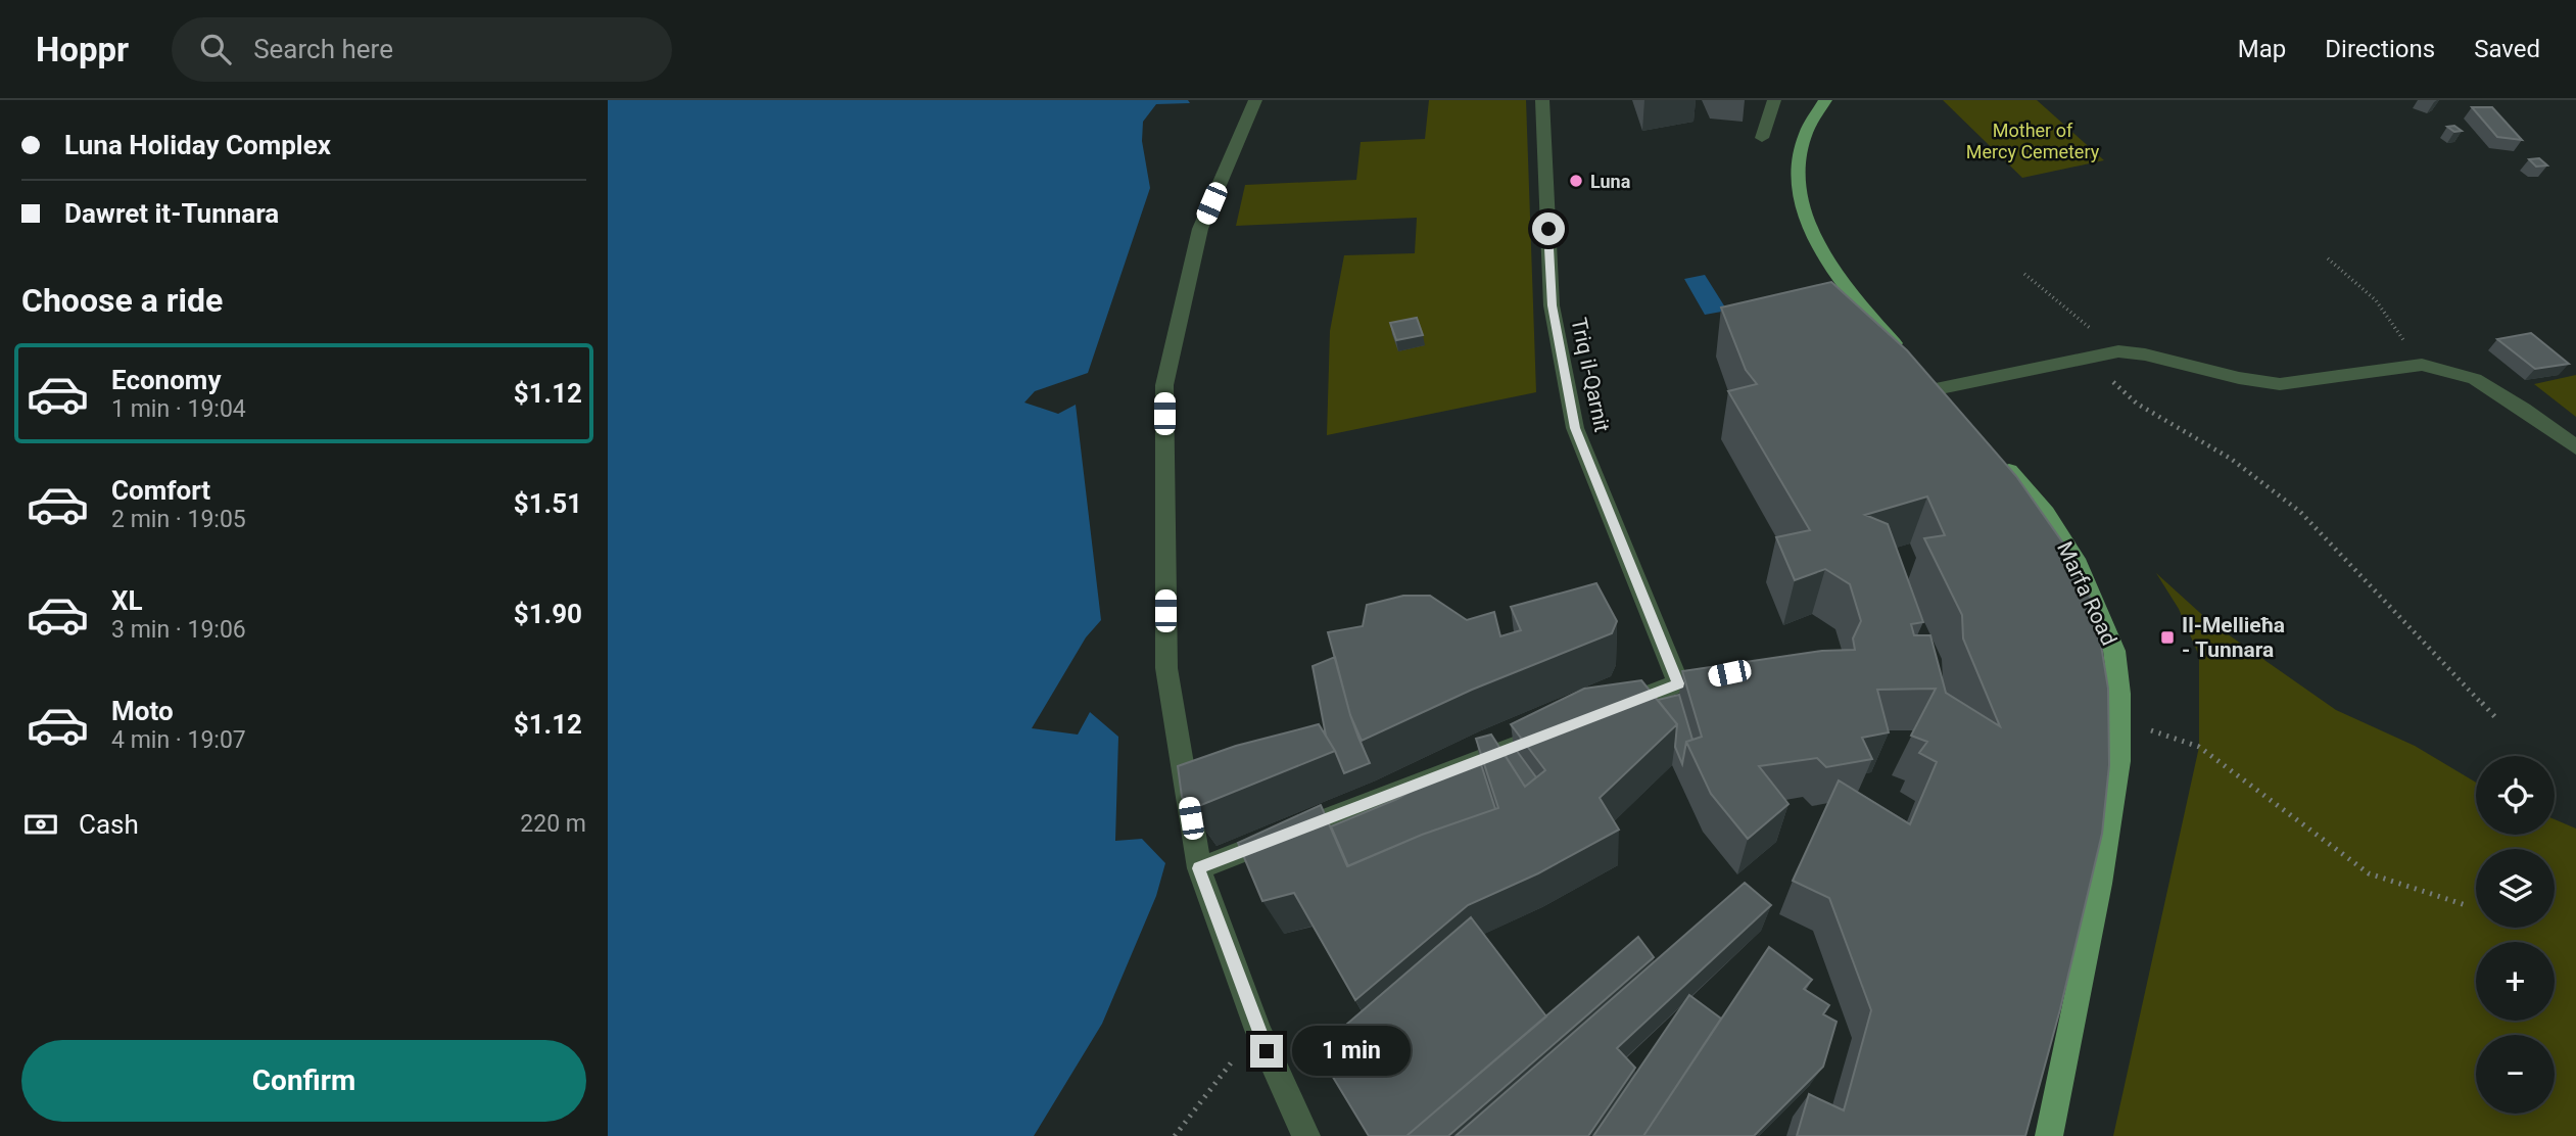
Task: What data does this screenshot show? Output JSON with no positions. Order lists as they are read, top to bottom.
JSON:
{
  "streets": {
    "main road": ["Marfa Road"],
    "street": ["Triq il-Qarnit"]
  },
  "parks": ["Mother of Mercy Cemetery"],
  "places": {
    "other": ["Luna"],
    "transit": ["Il-Mellieħa - Tunnara"]
  },
  "page": {
    "header": "Hoppr",
    "search": "Search here",
    "nav": ["Map", "Directions", "Saved"],
    "banner": ["Luna Holiday Complex", "Dawret it-Tunnara"],
    "heading": "Choose a ride",
    "list": [
      {
        "name": "Economy",
        "note": "1 min · 19:04",
        "value": "$1.12"
      },
      {
        "name": "Comfort",
        "note": "2 min · 19:05",
        "value": "$1.51"
      },
      {
        "name": "XL",
        "note": "3 min · 19:06",
        "value": "$1.90"
      },
      {
        "name": "Moto",
        "note": "4 min · 19:07",
        "value": "$1.12"
      }
    ],
    "map_buttons": ["+", "−"],
    "pay": ["Cash", "220 m"],
    "buttons": "Confirm",
    "bubble": "1 min"
  }
}
